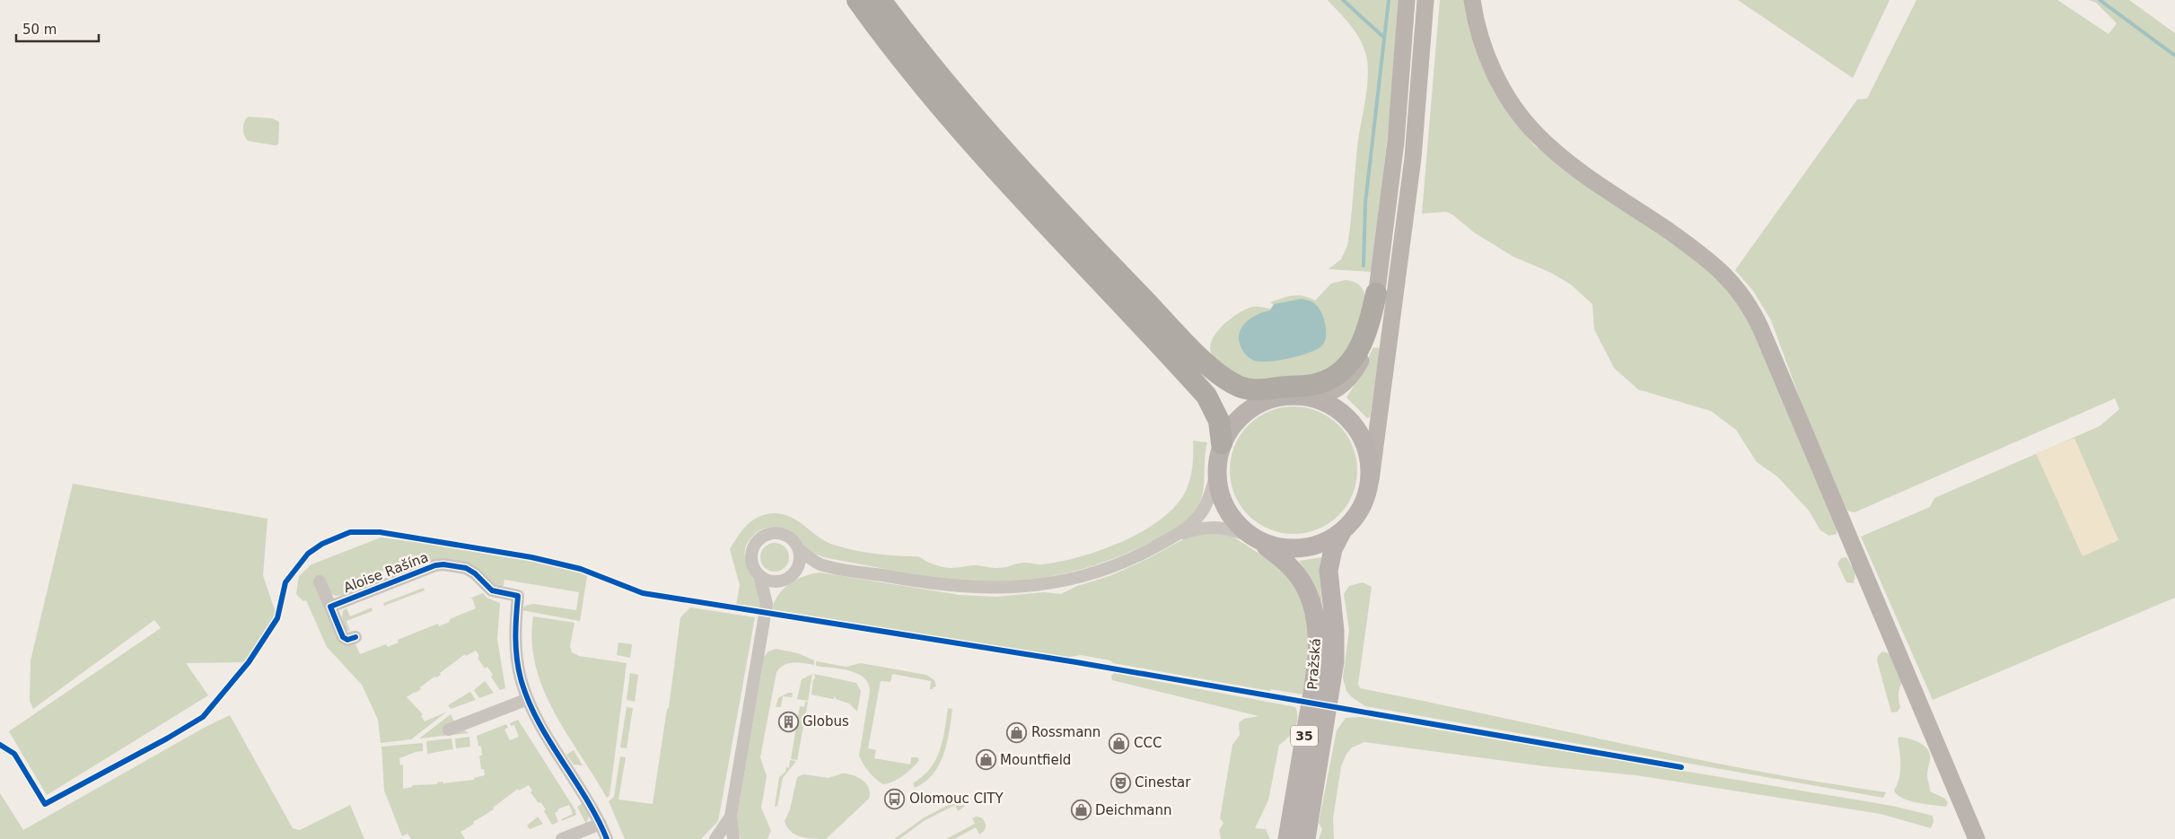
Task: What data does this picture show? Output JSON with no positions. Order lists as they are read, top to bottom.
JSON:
{
  "streets": {
    "main road": ["Pražská", "35"],
    "street": ["Aloise Rašína"]
  },
  "places": {
    "building": ["Globus"],
    "shop": [
      "Rossmann",
      "CCC",
      "Mountfield",
      "Deichmann"
    ],
    "theatre": ["Cinestar"],
    "bus stop": ["Olomouc CITY"]
  },
  "scale_bar": "50 m"
}
